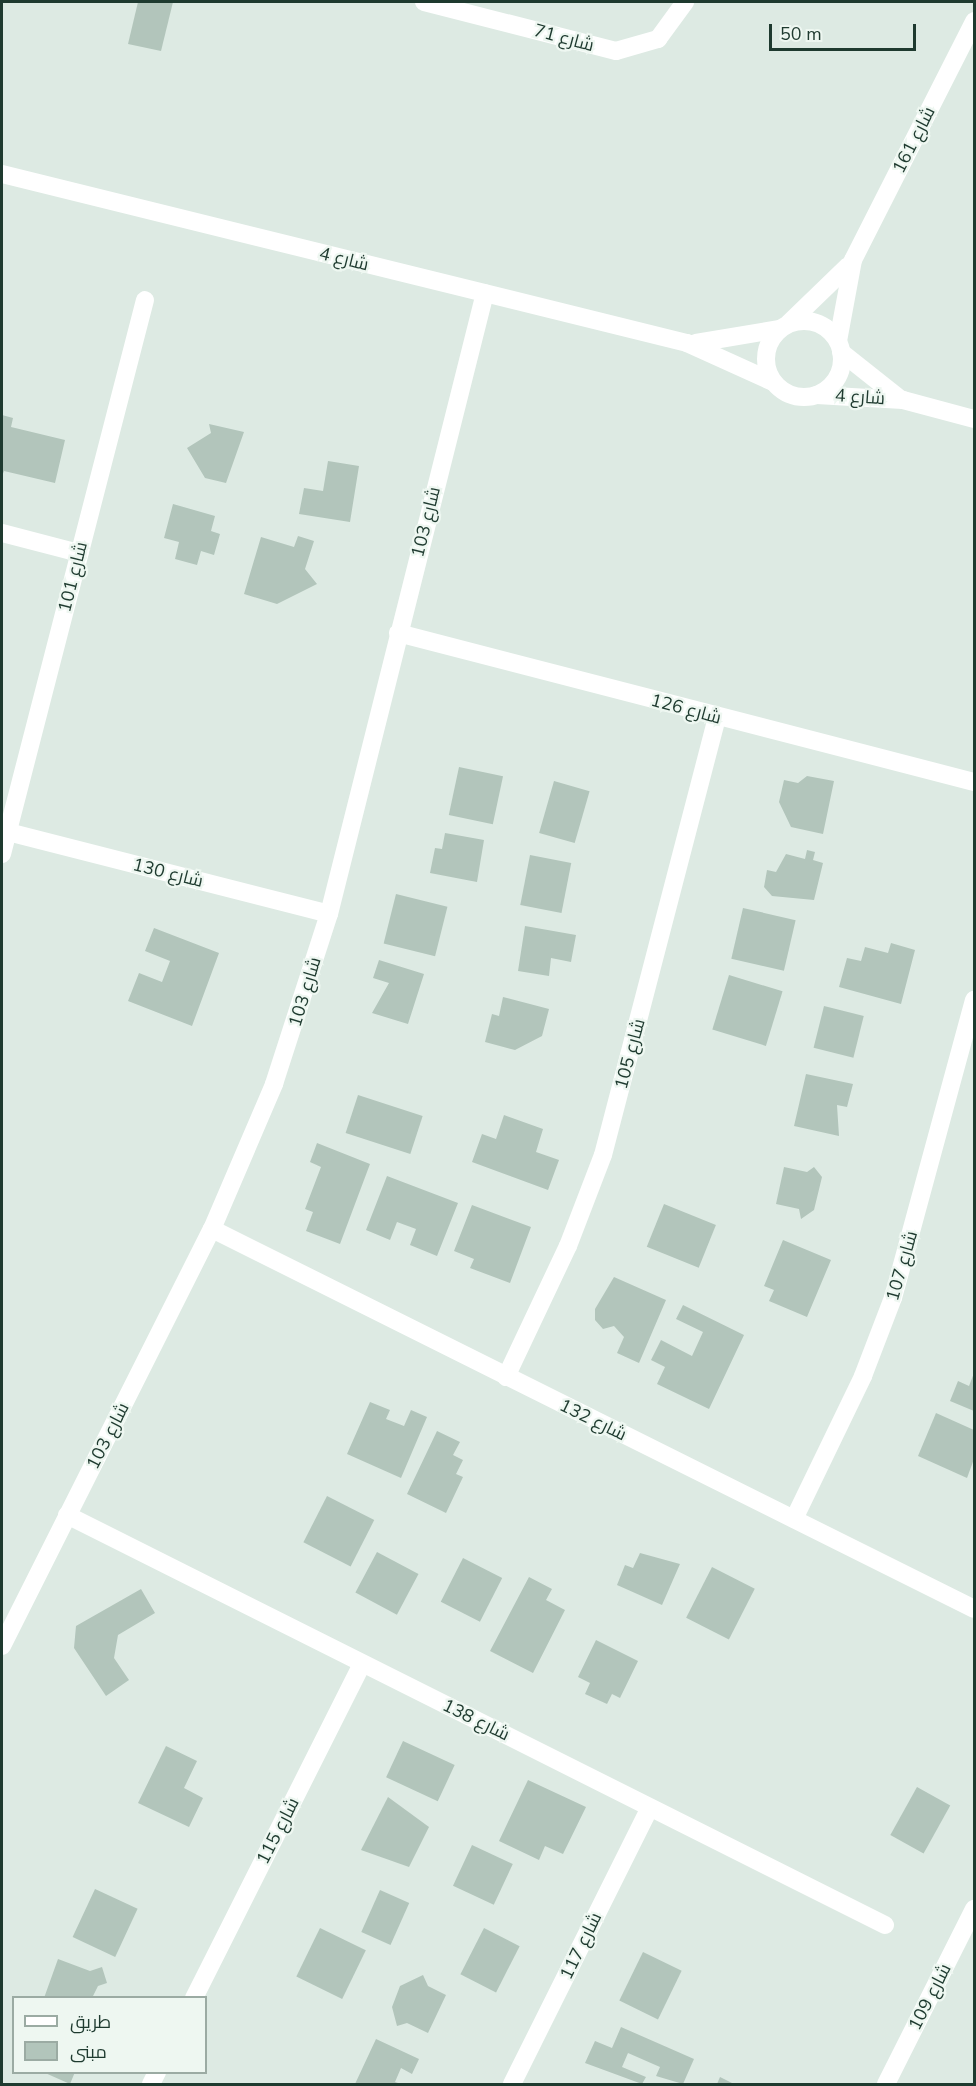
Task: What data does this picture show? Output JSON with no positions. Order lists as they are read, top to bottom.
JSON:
{
  "streets": {
    "street": [
      "شارع 71",
      "شارع 161",
      "شارع 4",
      "شارع 103",
      "شارع 101",
      "شارع 126",
      "شارع 130",
      "شارع 105",
      "شارع 107",
      "شارع 132",
      "شارع 138",
      "شارع 115",
      "شارع 117",
      "شارع 109"
    ]
  },
  "crossings": [
    ["شارع 161", "شارع 4"],
    ["شارع 4", "شارع 103"],
    ["شارع 103", "شارع 126"],
    ["شارع 103", "شارع 130"],
    ["شارع 103", "شارع 132"],
    ["شارع 103", "شارع 138"],
    ["شارع 101", "شارع 130"],
    ["شارع 126", "شارع 105"],
    ["شارع 105", "شارع 132"],
    ["شارع 107", "شارع 132"],
    ["شارع 138", "شارع 115"],
    ["شارع 138", "شارع 117"]
  ],
  "legend": ["طريق", "مبنى"],
  "scale_bar": "50 m"
}
